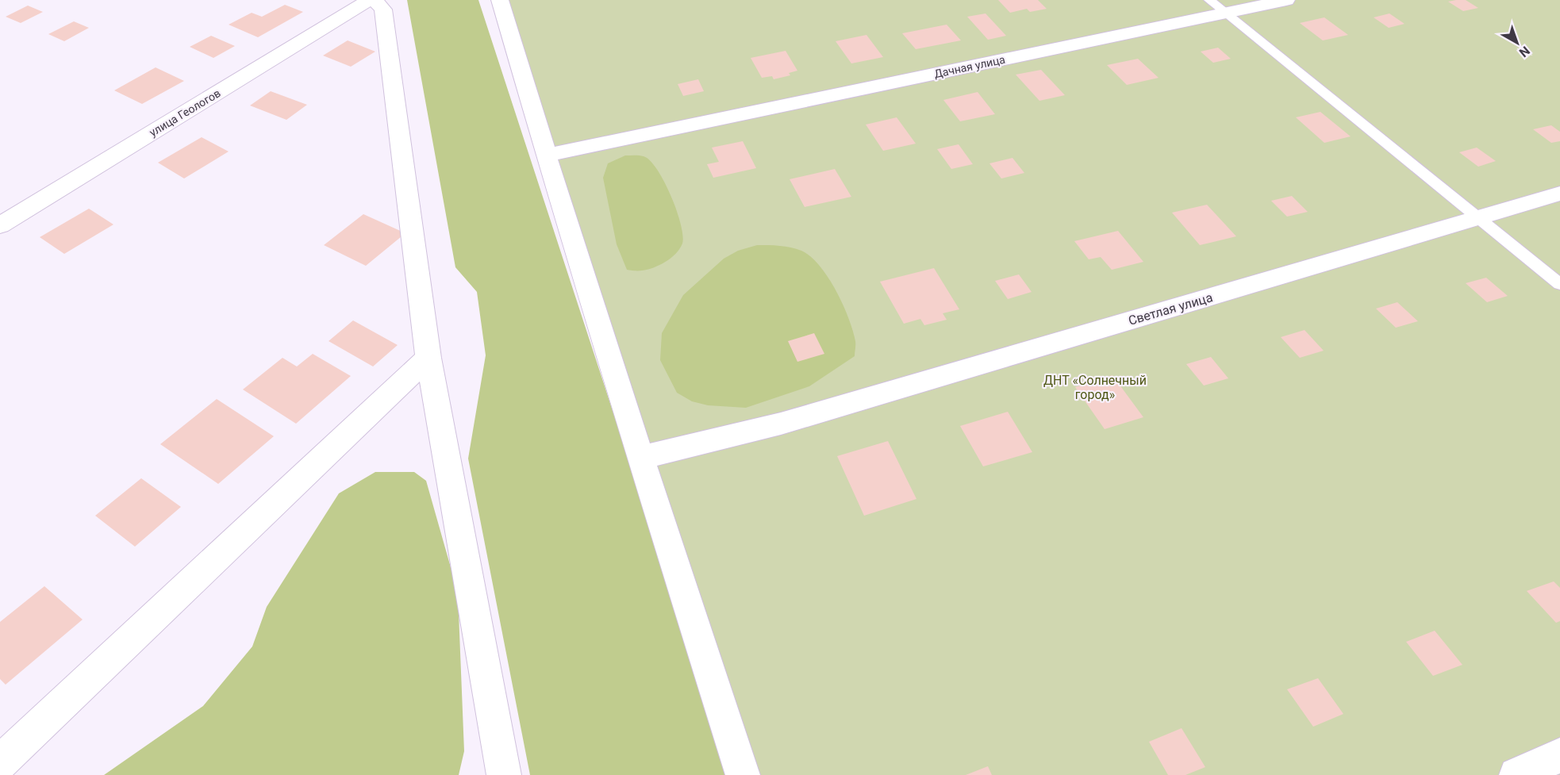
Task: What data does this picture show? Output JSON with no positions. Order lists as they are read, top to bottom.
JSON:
{
  "streets": {
    "street": ["Дачная улица", "улица Геологов", "Светлая улица"]
  },
  "parks": ["ДНТ «Солнечный город»"],
  "north": "bottom right"
}
